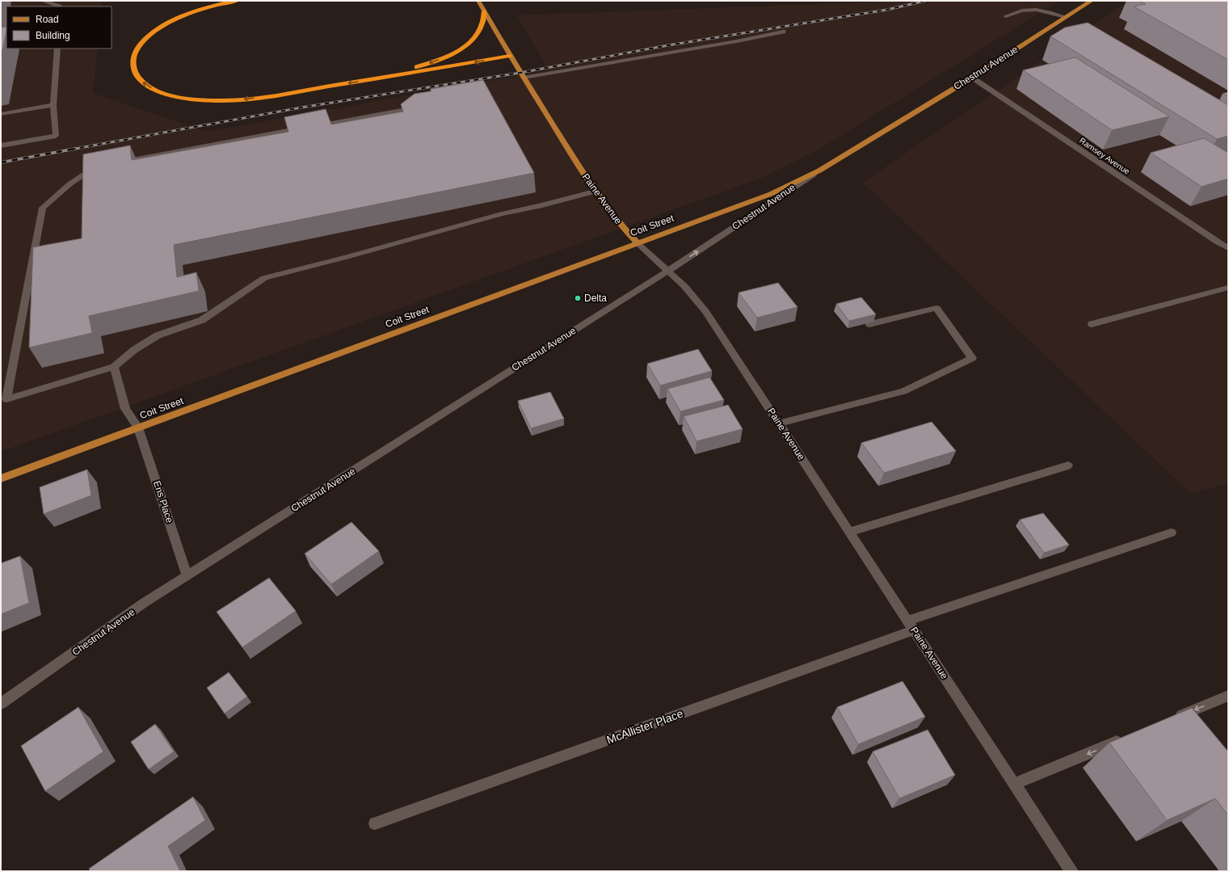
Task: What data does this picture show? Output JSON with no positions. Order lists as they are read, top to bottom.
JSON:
{
  "streets": {
    "main road": ["Chestnut Avenue", "Paine Avenue", "Coit Street"],
    "street": ["Ramsey Avenue", "Ens Place", "McAllister Place"]
  },
  "crossings": [
    ["Chestnut Avenue", "Ramsey Avenue"],
    ["Chestnut Avenue", "Paine Avenue"],
    ["Chestnut Avenue", "Coit Street"],
    ["Chestnut Avenue", "Ens Place"],
    ["Paine Avenue", "Coit Street"],
    ["Paine Avenue", "McAllister Place"],
    ["Coit Street", "Ens Place"]
  ],
  "places": ["Delta"],
  "legend": ["Road", "Building"]
}
